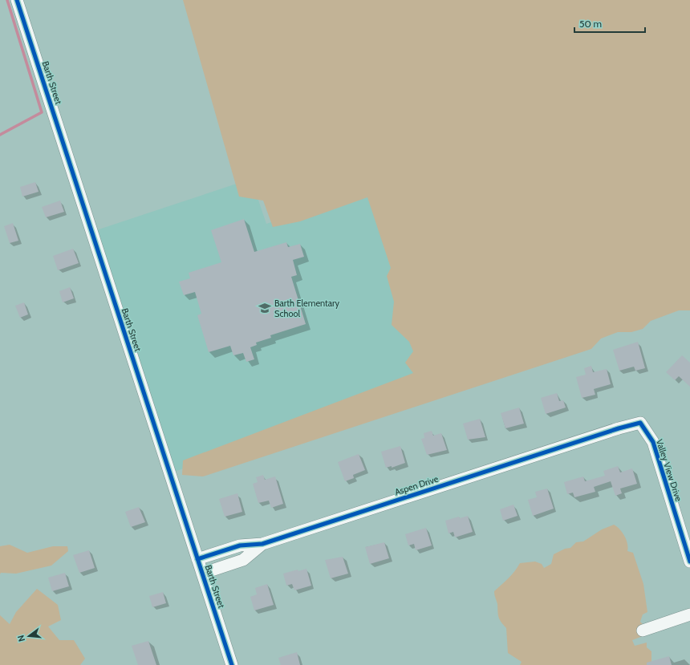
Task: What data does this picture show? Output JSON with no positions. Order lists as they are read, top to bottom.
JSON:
{
  "streets": {
    "street": ["Barth Street", "Valley View Drive", "Aspen Drive"]
  },
  "crossings": [
    ["Barth Street", "Aspen Drive"],
    ["Valley View Drive", "Aspen Drive"]
  ],
  "places": {
    "school or university": ["Barth Elementary School"]
  },
  "scale_bar": "50 m",
  "north": "left"
}
